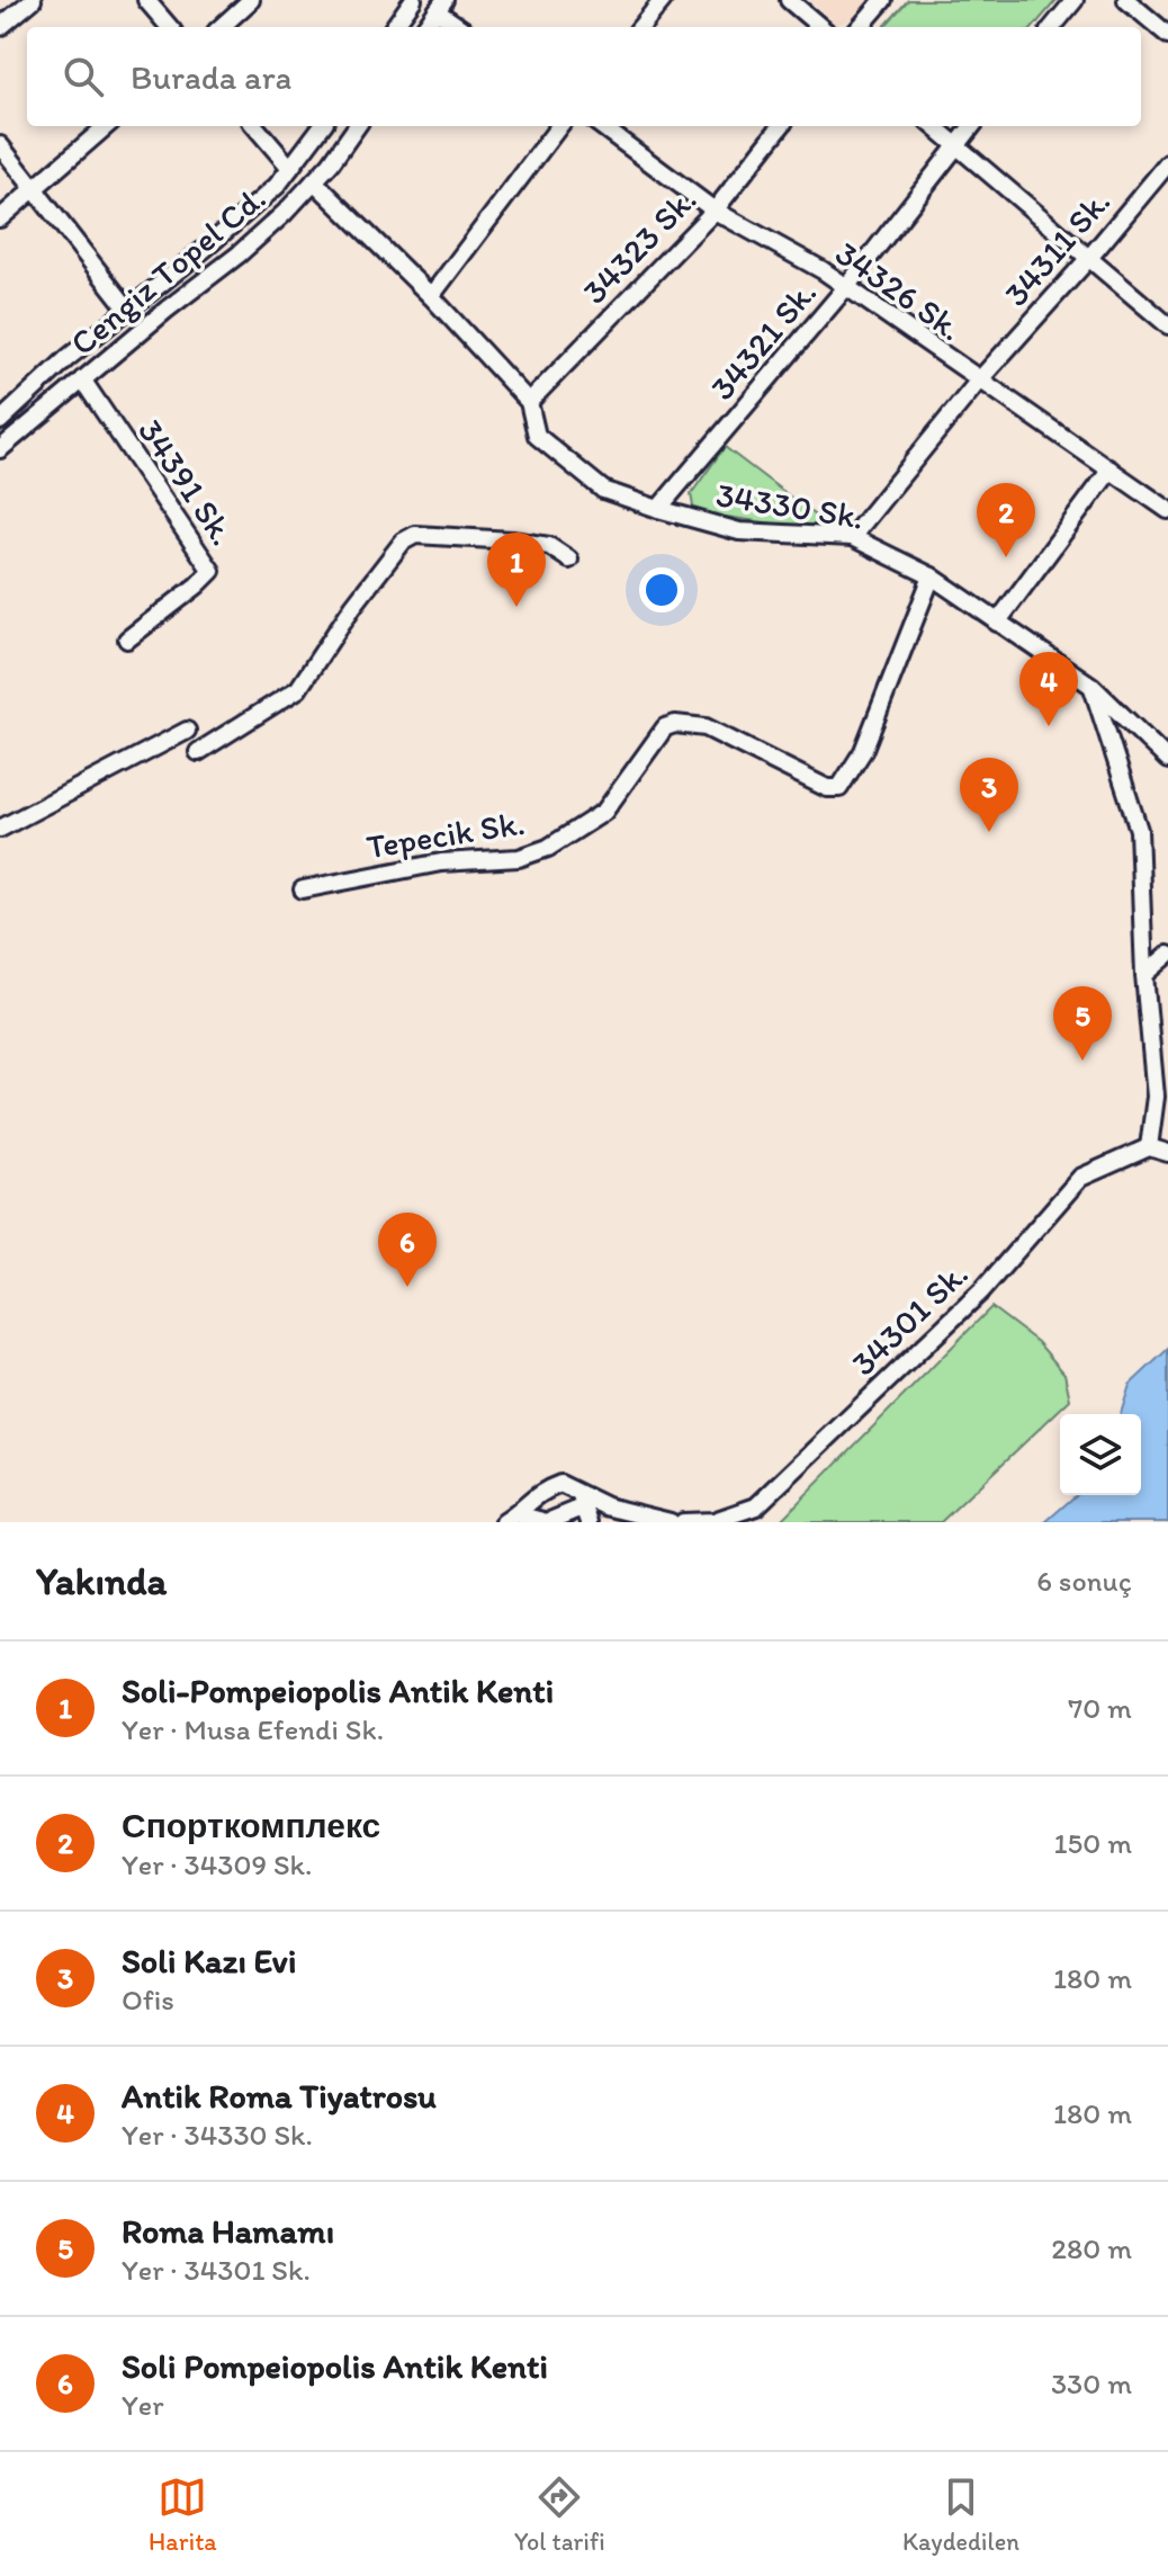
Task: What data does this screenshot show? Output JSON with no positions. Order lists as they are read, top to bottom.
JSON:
{
  "streets": {
    "street": [
      "34323 Sk.",
      "34311 Sk.",
      "Cengiz Topel Cd.",
      "34326 Sk.",
      "34321 Sk.",
      "34391 Sk.",
      "34330 Sk.",
      "Tepecik Sk.",
      "34301 Sk."
    ]
  },
  "crossings": [
    ["34323 Sk.", "34326 Sk."],
    ["34323 Sk.", "34330 Sk."],
    ["34311 Sk.", "34326 Sk."],
    ["34311 Sk.", "34330 Sk."],
    ["Cengiz Topel Cd.", "34391 Sk."],
    ["Cengiz Topel Cd.", "34330 Sk."],
    ["34326 Sk.", "34321 Sk."],
    ["34321 Sk.", "34330 Sk."],
    ["34330 Sk.", "Tepecik Sk."]
  ],
  "page": {
    "search": "Burada ara",
    "pins": [
      "2",
      "1",
      "4",
      "3",
      "5",
      "6"
    ],
    "heading": ["Yakında", "6 sonuç"],
    "list": [
      {
        "mark": "1",
        "name": "Soli-Pompeiopolis Antik Kenti",
        "note": "Yer · Musa Efendi Sk.",
        "value": "70 m"
      },
      {
        "mark": "2",
        "name": "Спорткомплекс",
        "note": "Yer · 34309 Sk.",
        "value": "150 m"
      },
      {
        "mark": "3",
        "name": "Soli Kazı Evi",
        "note": "Ofis",
        "value": "180 m"
      },
      {
        "mark": "4",
        "name": "Antik Roma Tiyatrosu",
        "note": "Yer · 34330 Sk.",
        "value": "180 m"
      },
      {
        "mark": "5",
        "name": "Roma Hamamı",
        "note": "Yer · 34301 Sk.",
        "value": "280 m"
      },
      {
        "mark": "6",
        "name": "Soli Pompeiopolis Antik Kenti",
        "note": "Yer",
        "value": "330 m"
      }
    ],
    "nav": ["Harita", "Yol tarifi", "Kaydedilen"]
  }
}
